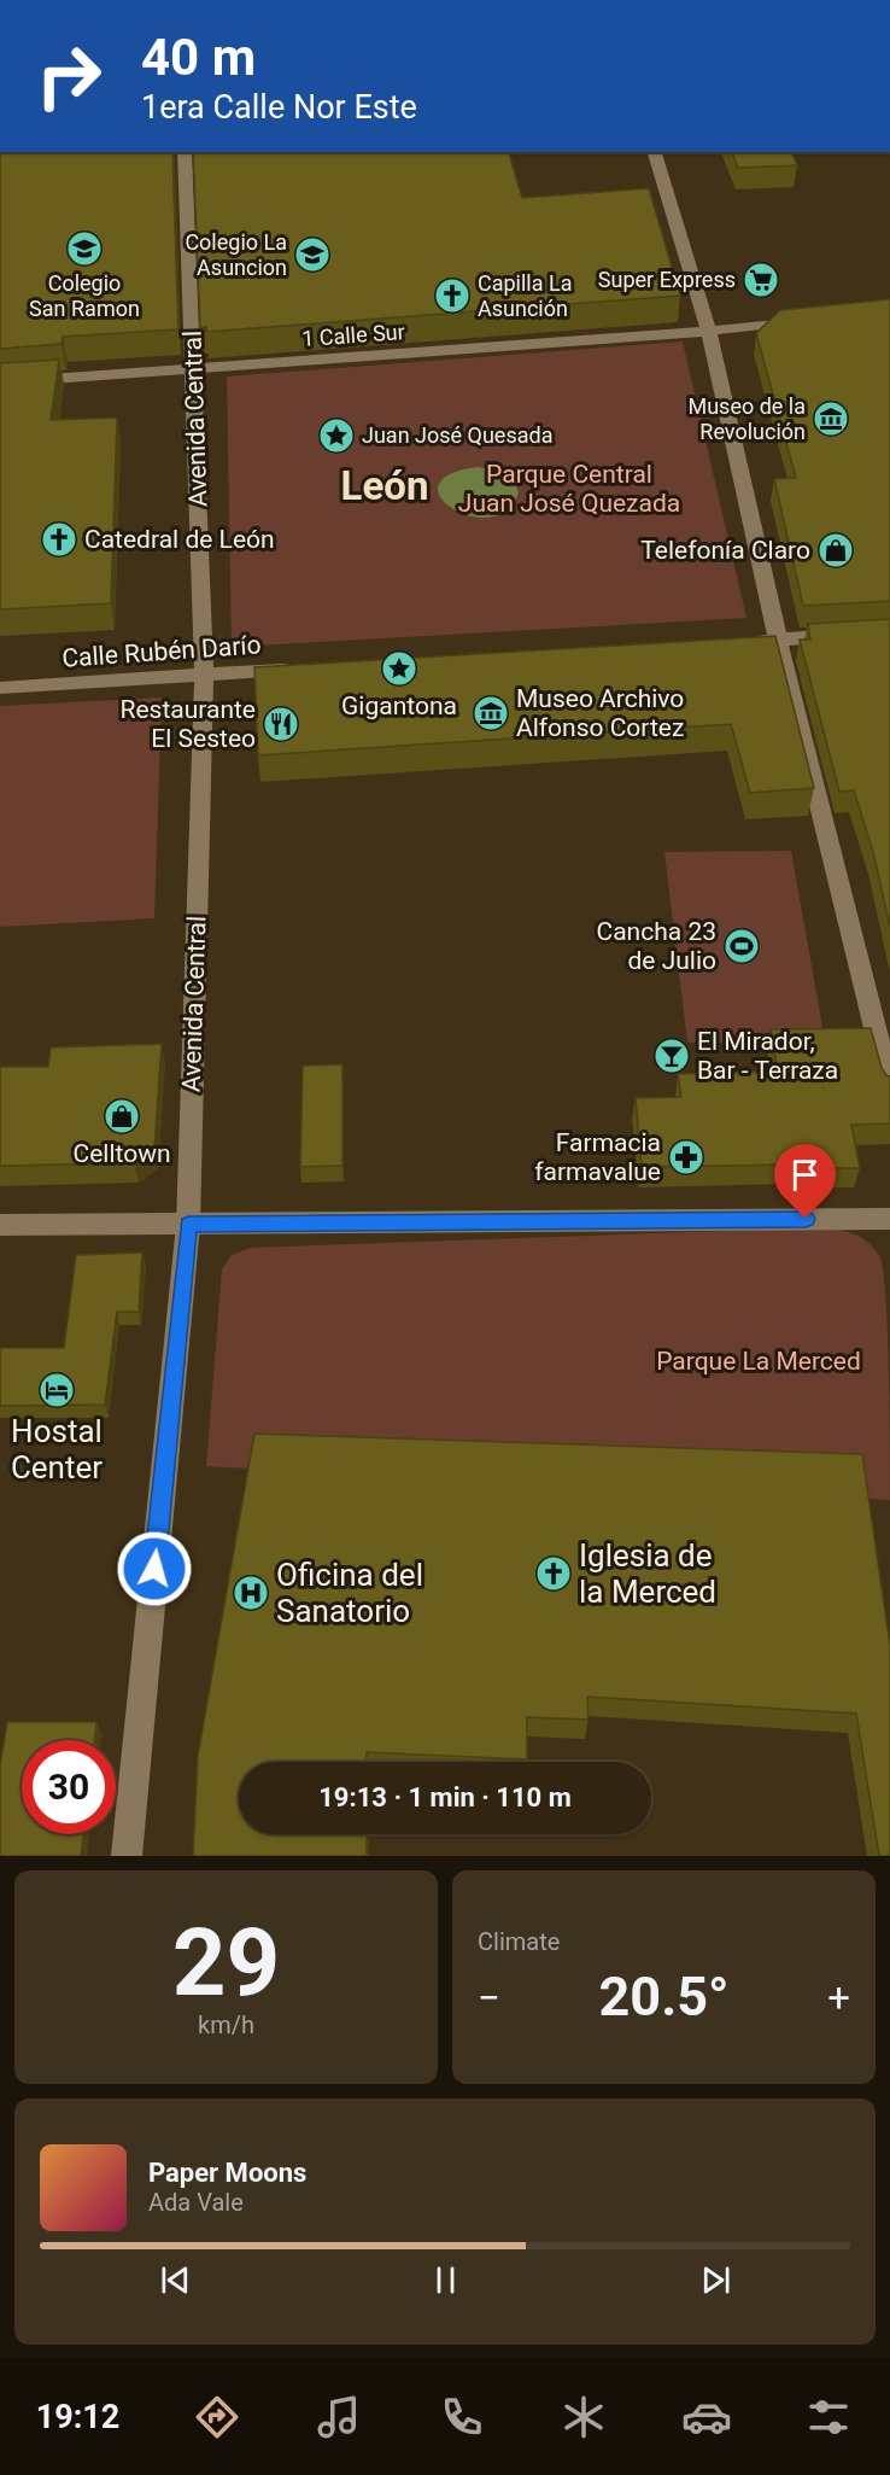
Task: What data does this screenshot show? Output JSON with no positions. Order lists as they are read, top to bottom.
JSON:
{
  "streets": {
    "street": ["1 Calle Sur", "Avenida Central", "Calle Rubén Darío"]
  },
  "crossings": [
    ["1 Calle Sur", "Avenida Central"],
    ["Avenida Central", "Calle Rubén Darío"]
  ],
  "districts": ["León"],
  "parks": ["Parque Central Juan José Quezada", "Parque La Merced"],
  "places": {
    "school or university": ["Colegio San Ramon", "Colegio La Asuncion"],
    "supermarket": ["Super Express"],
    "church": ["Capilla La Asunción", "Catedral de León", "Iglesia de la Merced"],
    "museum": ["Museo de la Revolución", "Museo Archivo Alfonso Cortez"],
    "place": ["Juan José Quesada", "Gigantona"],
    "shop": ["Telefonía Claro", "Celltown"],
    "restaurant": ["Restaurante El Sesteo"],
    "sports": ["Cancha 23 de Julio"],
    "bar": ["El Mirador, Bar - Terraza"],
    "pharmacy": ["Farmacia farmavalue"],
    "hotel": ["Hostal Center"],
    "hospital": ["Oficina del Sanatorio"]
  },
  "page": {
    "turn": ["40 m", "1era Calle Nor Este"],
    "limit": "30",
    "trip": "19:13 · 1 min · 110 m",
    "tile": [
      ["29", "km/h"],
      "Climate"
    ],
    "heat": ["−", "20.5°", "+"],
    "song": ["Paper Moons", "Ada Vale"],
    "tabs": "19:12"
  }
}
